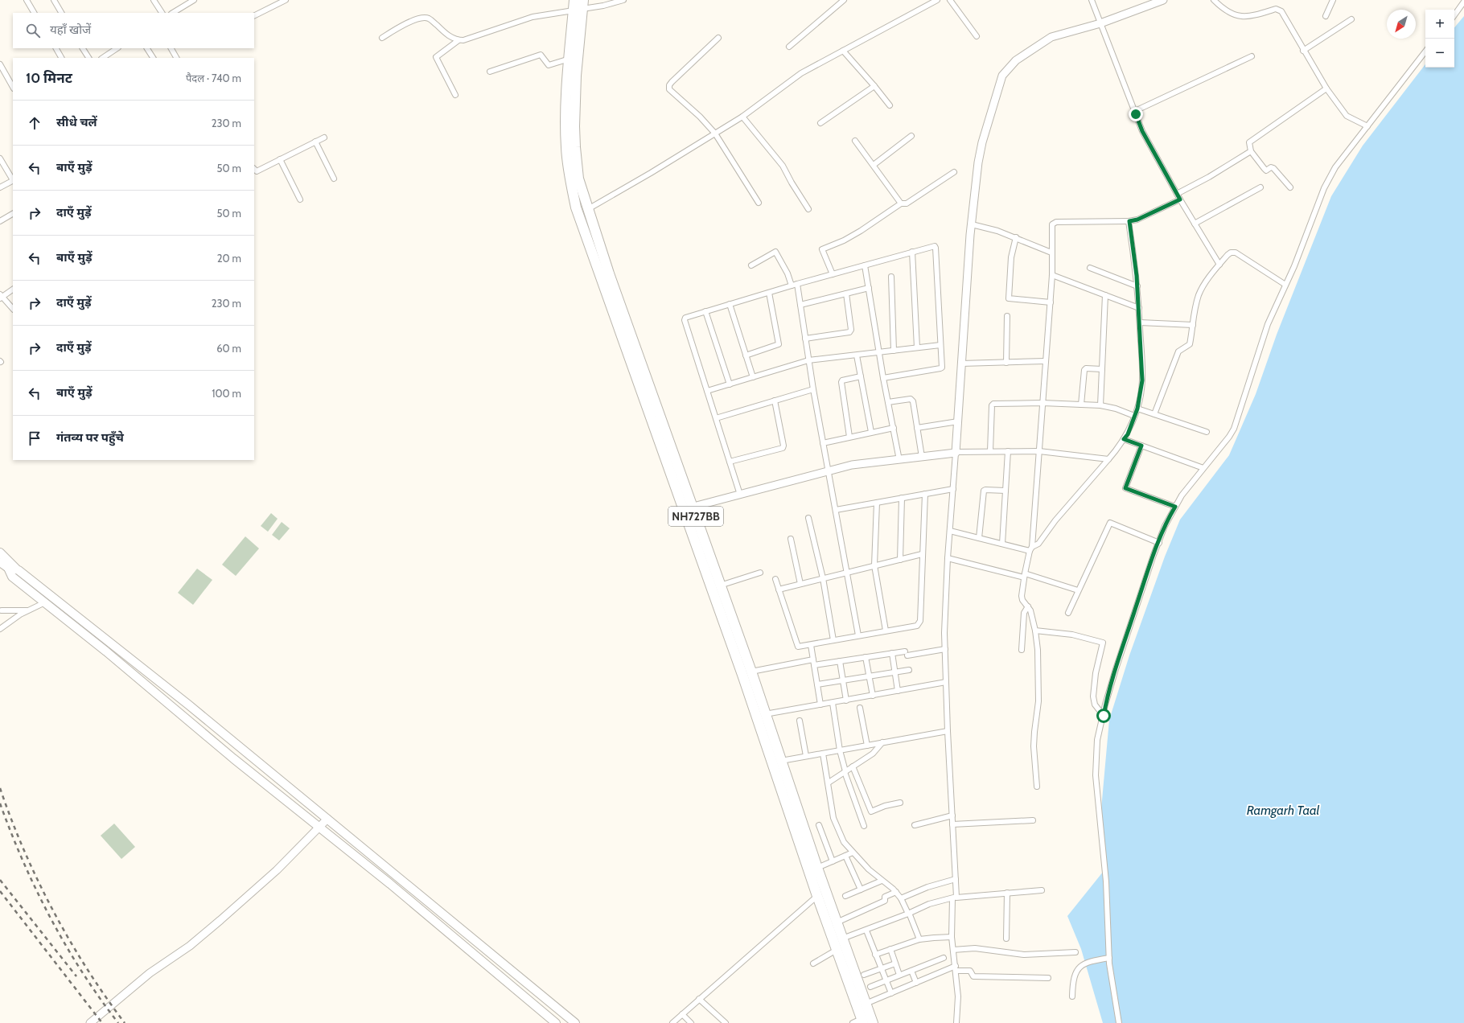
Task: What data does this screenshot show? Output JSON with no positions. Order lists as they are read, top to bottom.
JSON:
{
  "streets": {
    "highway": ["NH727BB"]
  },
  "water": ["Ramgarh Taal"],
  "north": "bottom left",
  "page": {
    "map_buttons": ["+", "−"],
    "search": "यहाँ खोजें",
    "heading": ["10 मिनट", "पैदल · 740 m"],
    "list": [
      ["सीधे चलें", "230 m"],
      ["बाएँ मुड़ें", "50 m"],
      ["दाएँ मुड़ें", "50 m"],
      ["बाएँ मुड़ें", "20 m"],
      ["दाएँ मुड़ें", "230 m"],
      ["दाएँ मुड़ें", "60 m"],
      ["बाएँ मुड़ें", "100 m"],
      "गंतव्य पर पहुँचे"
    ]
  }
}
